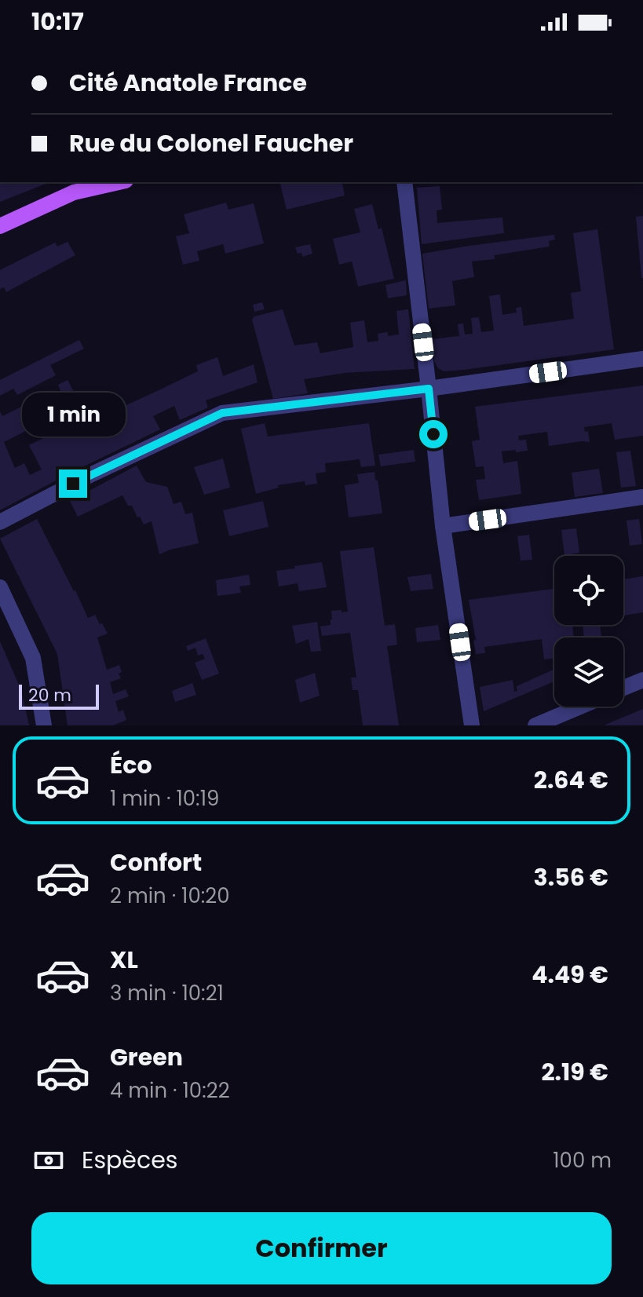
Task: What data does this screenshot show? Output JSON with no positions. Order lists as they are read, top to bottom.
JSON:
{
  "scale_bar": "20 m",
  "page": {
    "status": "10:17",
    "banner": ["Cité Anatole France", "Rue du Colonel Faucher"],
    "bubble": "1 min",
    "scale": "20 m",
    "list": [
      {
        "name": "Éco",
        "note": "1 min · 10:19",
        "value": "2.64 €"
      },
      {
        "name": "Confort",
        "note": "2 min · 10:20",
        "value": "3.56 €"
      },
      {
        "name": "XL",
        "note": "3 min · 10:21",
        "value": "4.49 €"
      },
      {
        "name": "Green",
        "note": "4 min · 10:22",
        "value": "2.19 €"
      }
    ],
    "pay": ["Espèces", "100 m"],
    "buttons": "Confirmer"
  }
}
